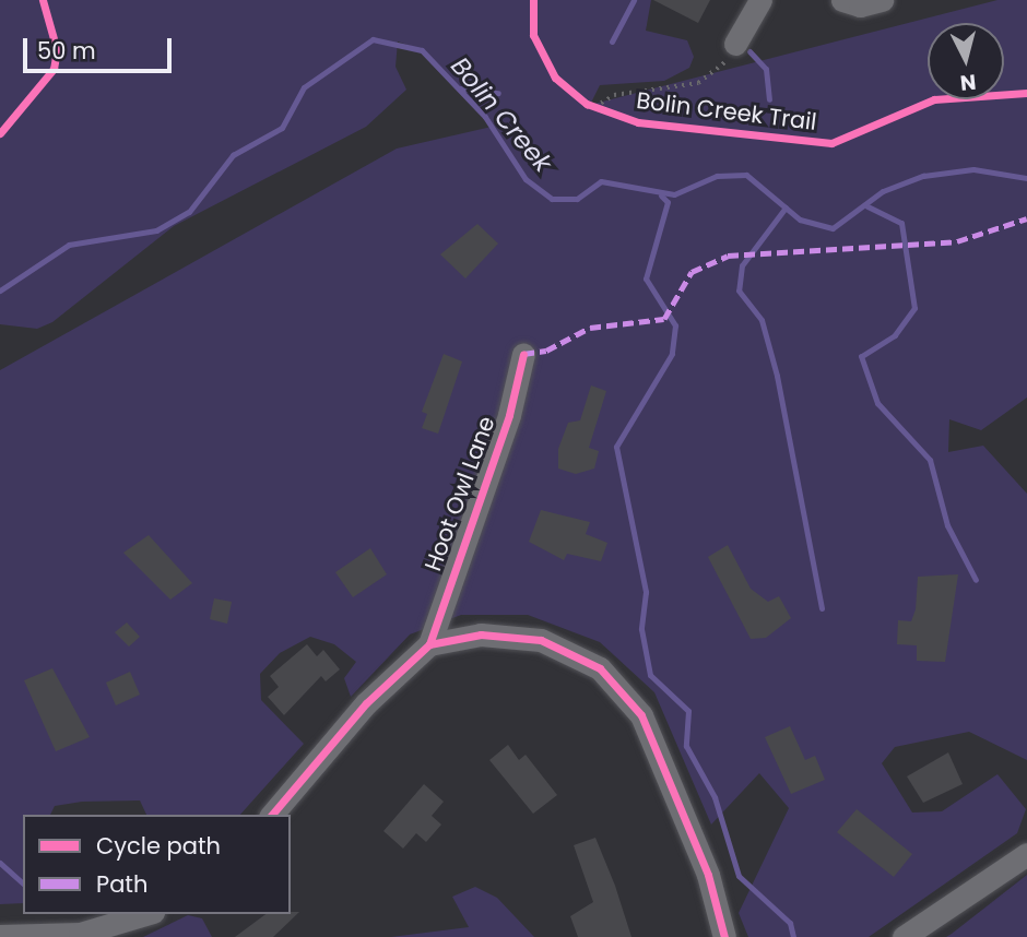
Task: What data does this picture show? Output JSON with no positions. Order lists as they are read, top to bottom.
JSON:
{
  "streets": {
    "street": ["Hoot Owl Lane"],
    "cycle path": ["Bolin Creek Trail"]
  },
  "water": ["Bolin Creek"],
  "legend": ["Cycle path", "Path"],
  "scale_bar": "50 m",
  "north": "bottom"
}
